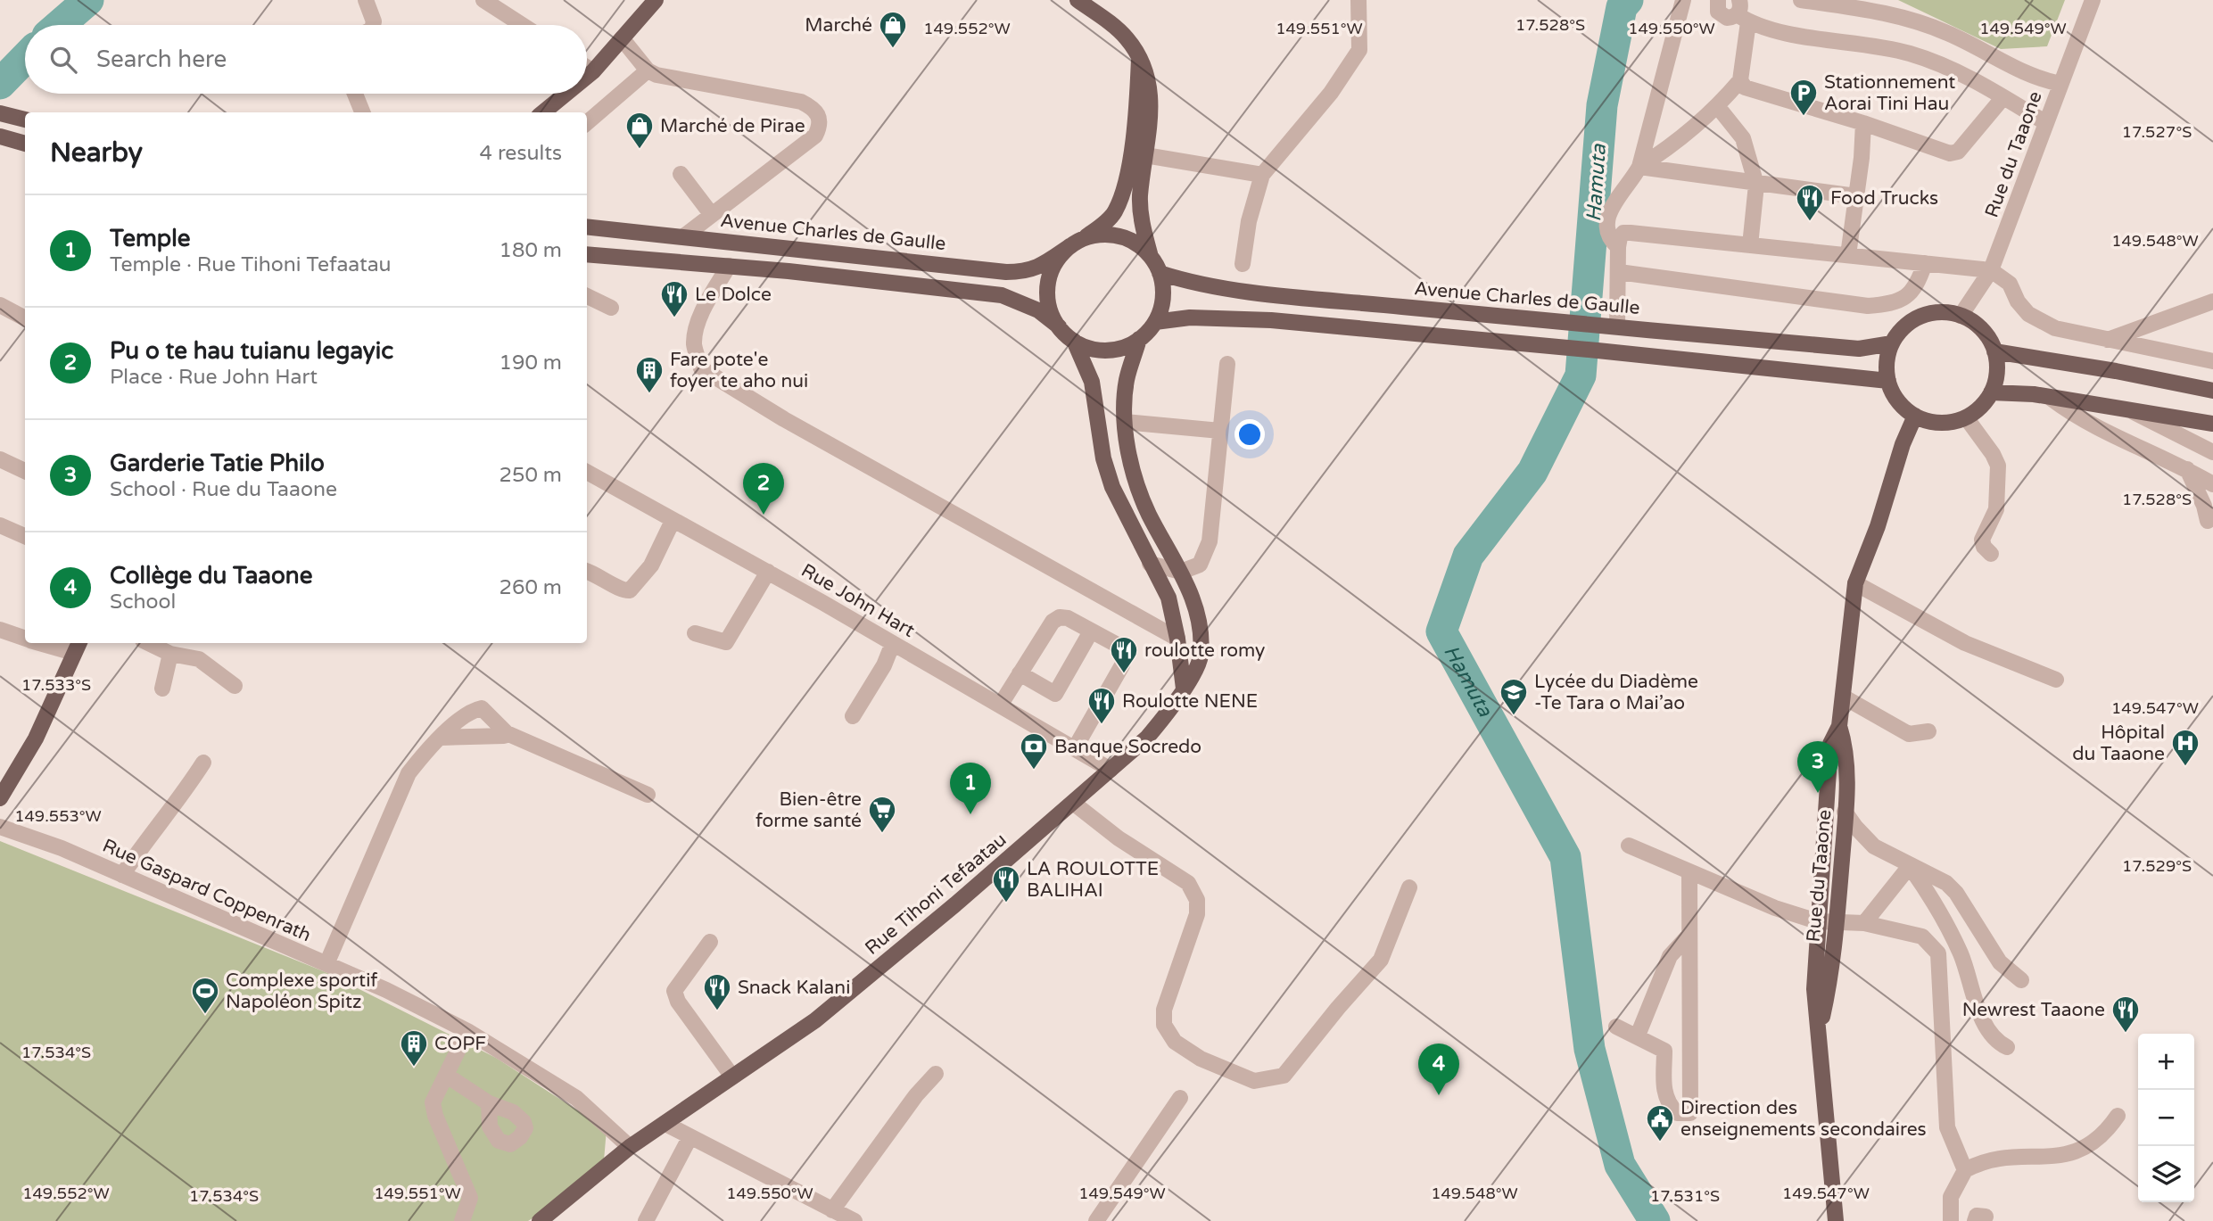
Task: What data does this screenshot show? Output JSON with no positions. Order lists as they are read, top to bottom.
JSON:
{
  "streets": {
    "main road": ["Rue du Taaone", "Avenue Charles de Gaulle", "Rue Tihoni Tefaatau"],
    "street": ["Rue John Hart", "Rue Gaspard Coppenrath"]
  },
  "crossings": [
    ["Rue du Taaone", "Avenue Charles de Gaulle"],
    ["Avenue Charles de Gaulle", "Rue Tihoni Tefaatau"],
    ["Rue John Hart", "Rue Tihoni Tefaatau"],
    ["Rue Gaspard Coppenrath", "Rue Tihoni Tefaatau"]
  ],
  "water": ["Hamuta"],
  "places": {
    "shop": ["Marché", "Marché de Pirae"],
    "parking": ["Stationnement Aorai Tini Hau"],
    "restaurant": [
      "Food Trucks",
      "Le Dolce",
      "roulotte romy",
      "Roulotte NENE",
      "LA ROULOTTE BALIHAI",
      "Snack Kalani",
      "Newrest Taaone"
    ],
    "building": ["Fare pote'e foyer te aho nui", "COPF"],
    "school or university": ["Lycée du Diadème -Te Tara o Mai’ao"],
    "hospital": ["Hôpital du Taaone"],
    "bank": ["Banque Socredo"],
    "supermarket": ["Bien-être forme santé"],
    "sports": ["Complexe sportif Napoléon Spitz"],
    "public building": ["Direction des enseignements secondaires"]
  },
  "page": {
    "search": "Search here",
    "heading": ["Nearby", "4 results"],
    "list": [
      {
        "mark": "1",
        "name": "Temple",
        "note": "Temple · Rue Tihoni Tefaatau",
        "value": "180 m"
      },
      {
        "mark": "2",
        "name": "Pu o te hau tuianu legayic",
        "note": "Place · Rue John Hart",
        "value": "190 m"
      },
      {
        "mark": "3",
        "name": "Garderie Tatie Philo",
        "note": "School · Rue du Taaone",
        "value": "250 m"
      },
      {
        "mark": "4",
        "name": "Collège du Taaone",
        "note": "School",
        "value": "260 m"
      }
    ],
    "pins": [
      "2",
      "3",
      "1",
      "4"
    ],
    "map_buttons": ["+", "−"]
  },
  "coordinates": [
    "17.528°S",
    "149.552°W",
    "149.551°W",
    "149.550°W",
    "149.549°W",
    "17.527°S",
    "149.548°W",
    "17.533°S",
    "149.547°W",
    "149.553°W",
    "17.529°S",
    "17.534°S",
    "17.531°S"
  ]
}
